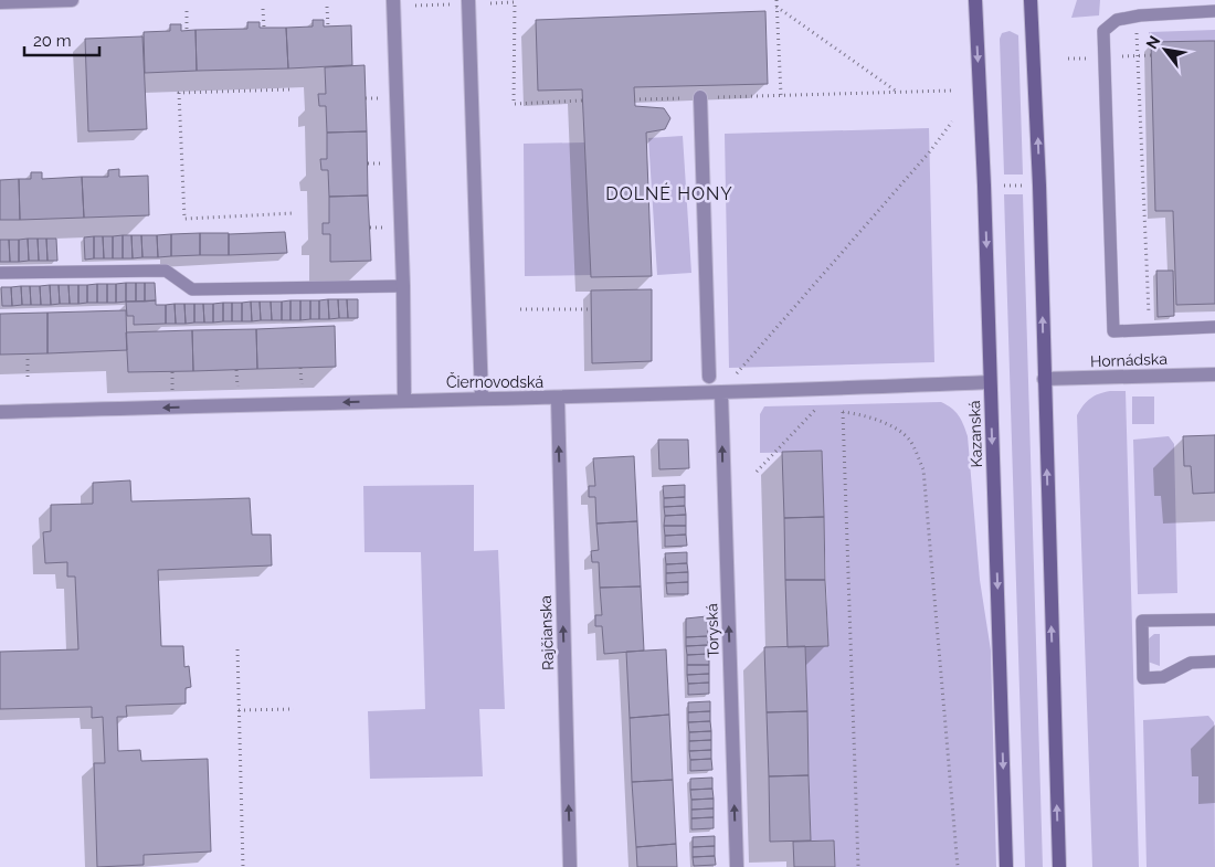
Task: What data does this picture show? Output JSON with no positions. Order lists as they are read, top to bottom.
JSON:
{
  "streets": {
    "main road": ["Kazanská"],
    "street": [
      "Hornádska",
      "Čiernovodská",
      "Toryská",
      "Rajčianska"
    ]
  },
  "crossings": [
    ["Čiernovodská", "Kazanská"],
    ["Čiernovodská", "Toryská"],
    ["Čiernovodská", "Rajčianska"]
  ],
  "one_way": ["Čiernovodská", "Toryská", "Rajčianska"],
  "districts": ["DOLNÉ HONY"],
  "scale_bar": "20 m",
  "north": "top left"
}
